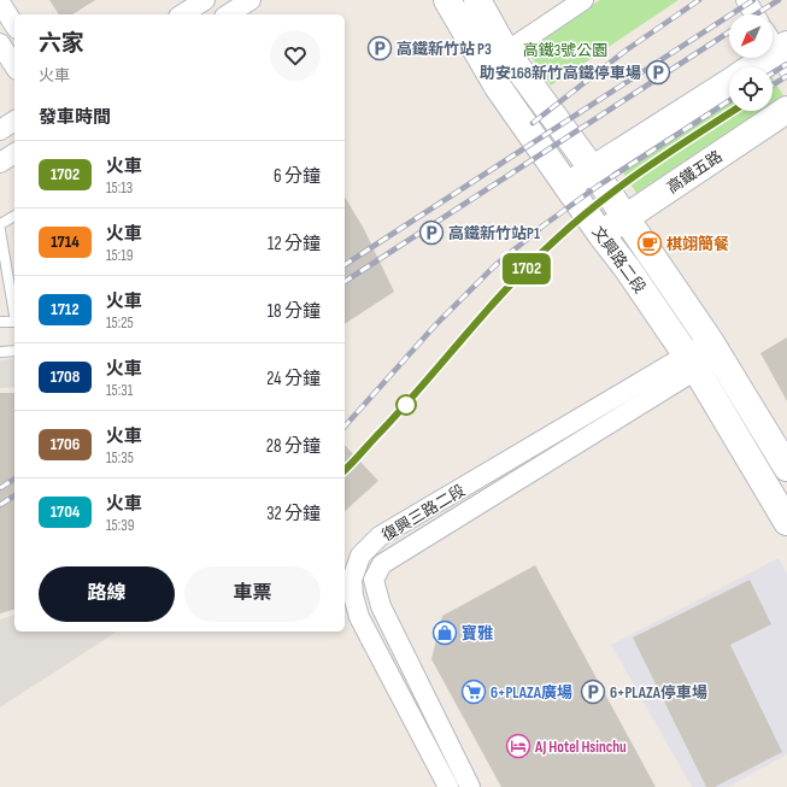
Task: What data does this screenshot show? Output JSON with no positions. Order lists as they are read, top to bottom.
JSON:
{
  "streets": {
    "street": ["高鐵五路", "文興路二段", "復興三路二段"]
  },
  "crossings": [
    ["高鐵五路", "文興路二段"],
    ["文興路二段", "復興三路二段"]
  ],
  "parks": ["高鐵3號公園"],
  "places": {
    "parking": [
      "高鐵新竹站 P3",
      "助安168新竹高鐵停車場",
      "高鐵新竹站P1",
      "6+PLAZA停車場"
    ],
    "cafe": ["棋翊簡餐"],
    "shop": ["寶雅"],
    "supermarket": ["6+PLAZA廣場"],
    "hotel": ["AJ Hotel Hsinchu"]
  },
  "north": "bottom left",
  "page": {
    "on_map": "1702",
    "heading": [
      ["六家", "火車"],
      "發車時間"
    ],
    "list": [
      {
        "mark": "1702",
        "name": "火車",
        "note": "15:13",
        "value": "6 分鐘"
      },
      {
        "mark": "1714",
        "name": "火車",
        "note": "15:19",
        "value": "12 分鐘"
      },
      {
        "mark": "1712",
        "name": "火車",
        "note": "15:25",
        "value": "18 分鐘"
      },
      {
        "mark": "1708",
        "name": "火車",
        "note": "15:31",
        "value": "24 分鐘"
      },
      {
        "mark": "1706",
        "name": "火車",
        "note": "15:35",
        "value": "28 分鐘"
      },
      {
        "mark": "1704",
        "name": "火車",
        "note": "15:39",
        "value": "32 分鐘"
      }
    ],
    "buttons": ["路線", "車票"]
  }
}
